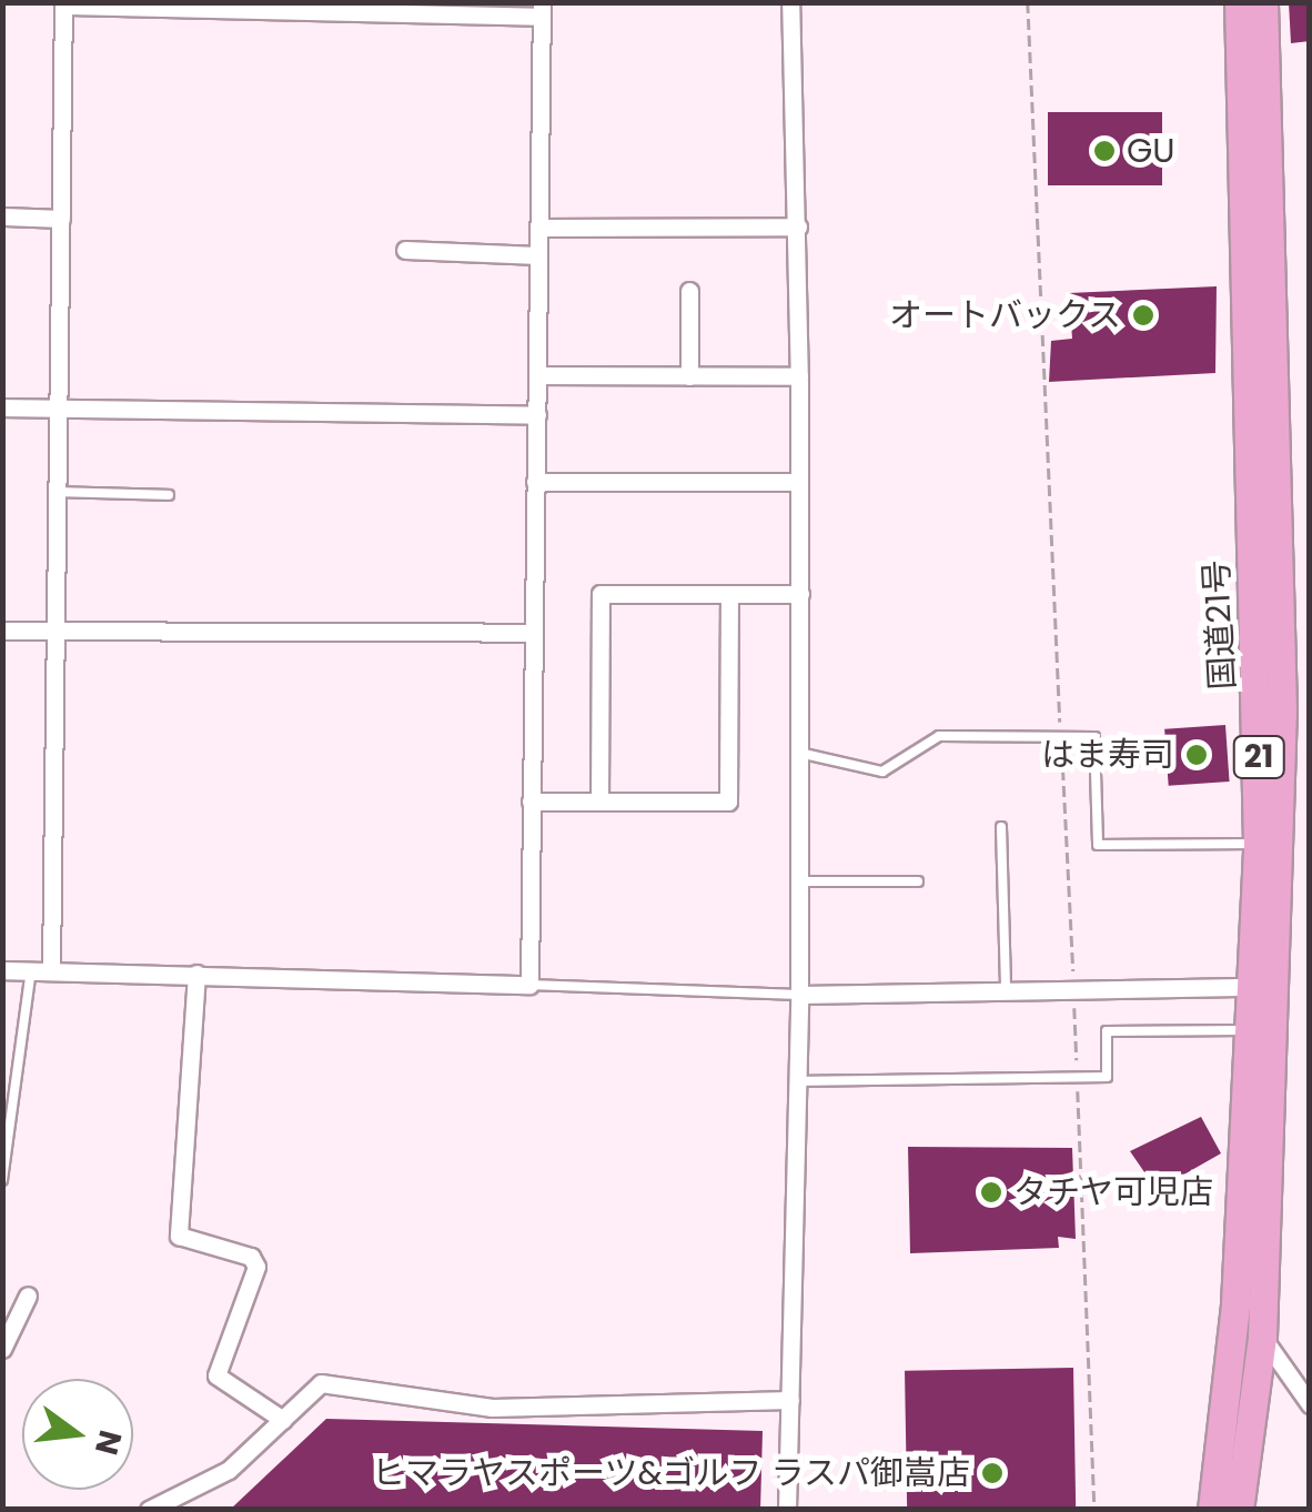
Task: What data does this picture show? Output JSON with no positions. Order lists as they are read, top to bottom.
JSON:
{
  "streets": {
    "highway": ["国道21号", "21"]
  },
  "places": [
    "GU",
    "オートバックス",
    "はま寿司",
    "タチヤ可児店",
    "ヒマラヤスポーツ&ゴルフ ラスパ御嵩店"
  ],
  "north": "right"
}
